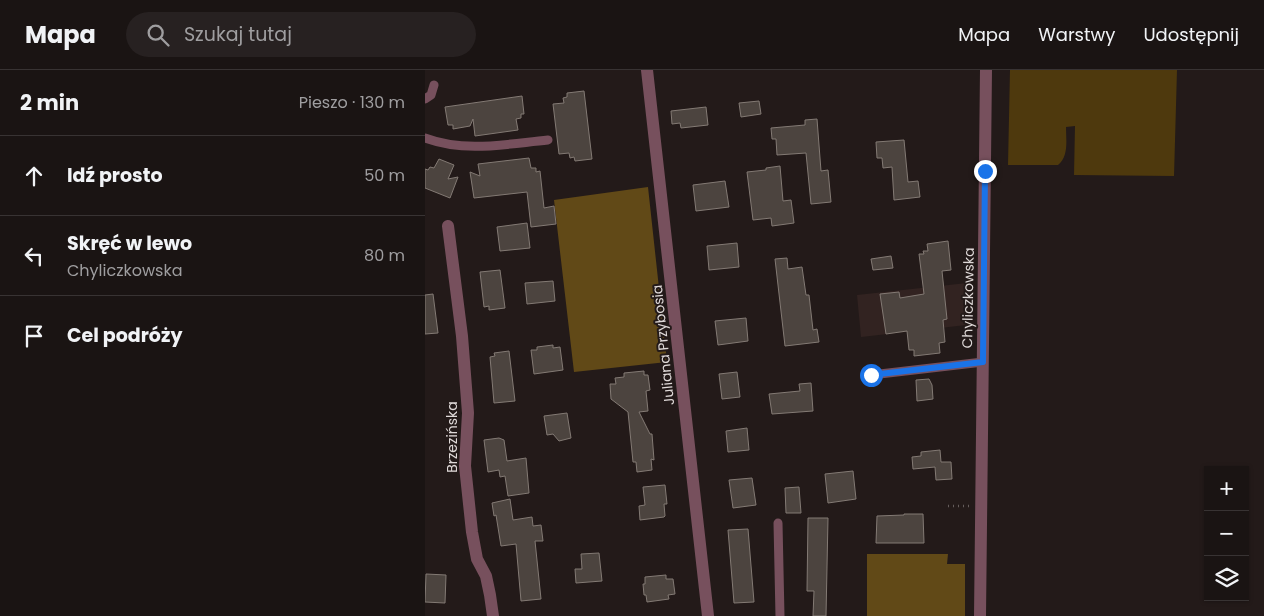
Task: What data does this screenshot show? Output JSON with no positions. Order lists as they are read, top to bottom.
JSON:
{
  "streets": {
    "street": ["Chyliczkowska", "Juliana Przybosia", "Brzezińska"]
  },
  "page": {
    "header": "Mapa",
    "search": "Szukaj tutaj",
    "nav": ["Mapa", "Warstwy", "Udostępnij"],
    "heading": ["2 min", "Pieszo · 130 m"],
    "list": [
      ["Idź prosto", "50 m"],
      ["Skręć w lewo", "Chyliczkowska", "80 m"],
      "Cel podróży"
    ],
    "map_buttons": ["+", "−"]
  }
}
